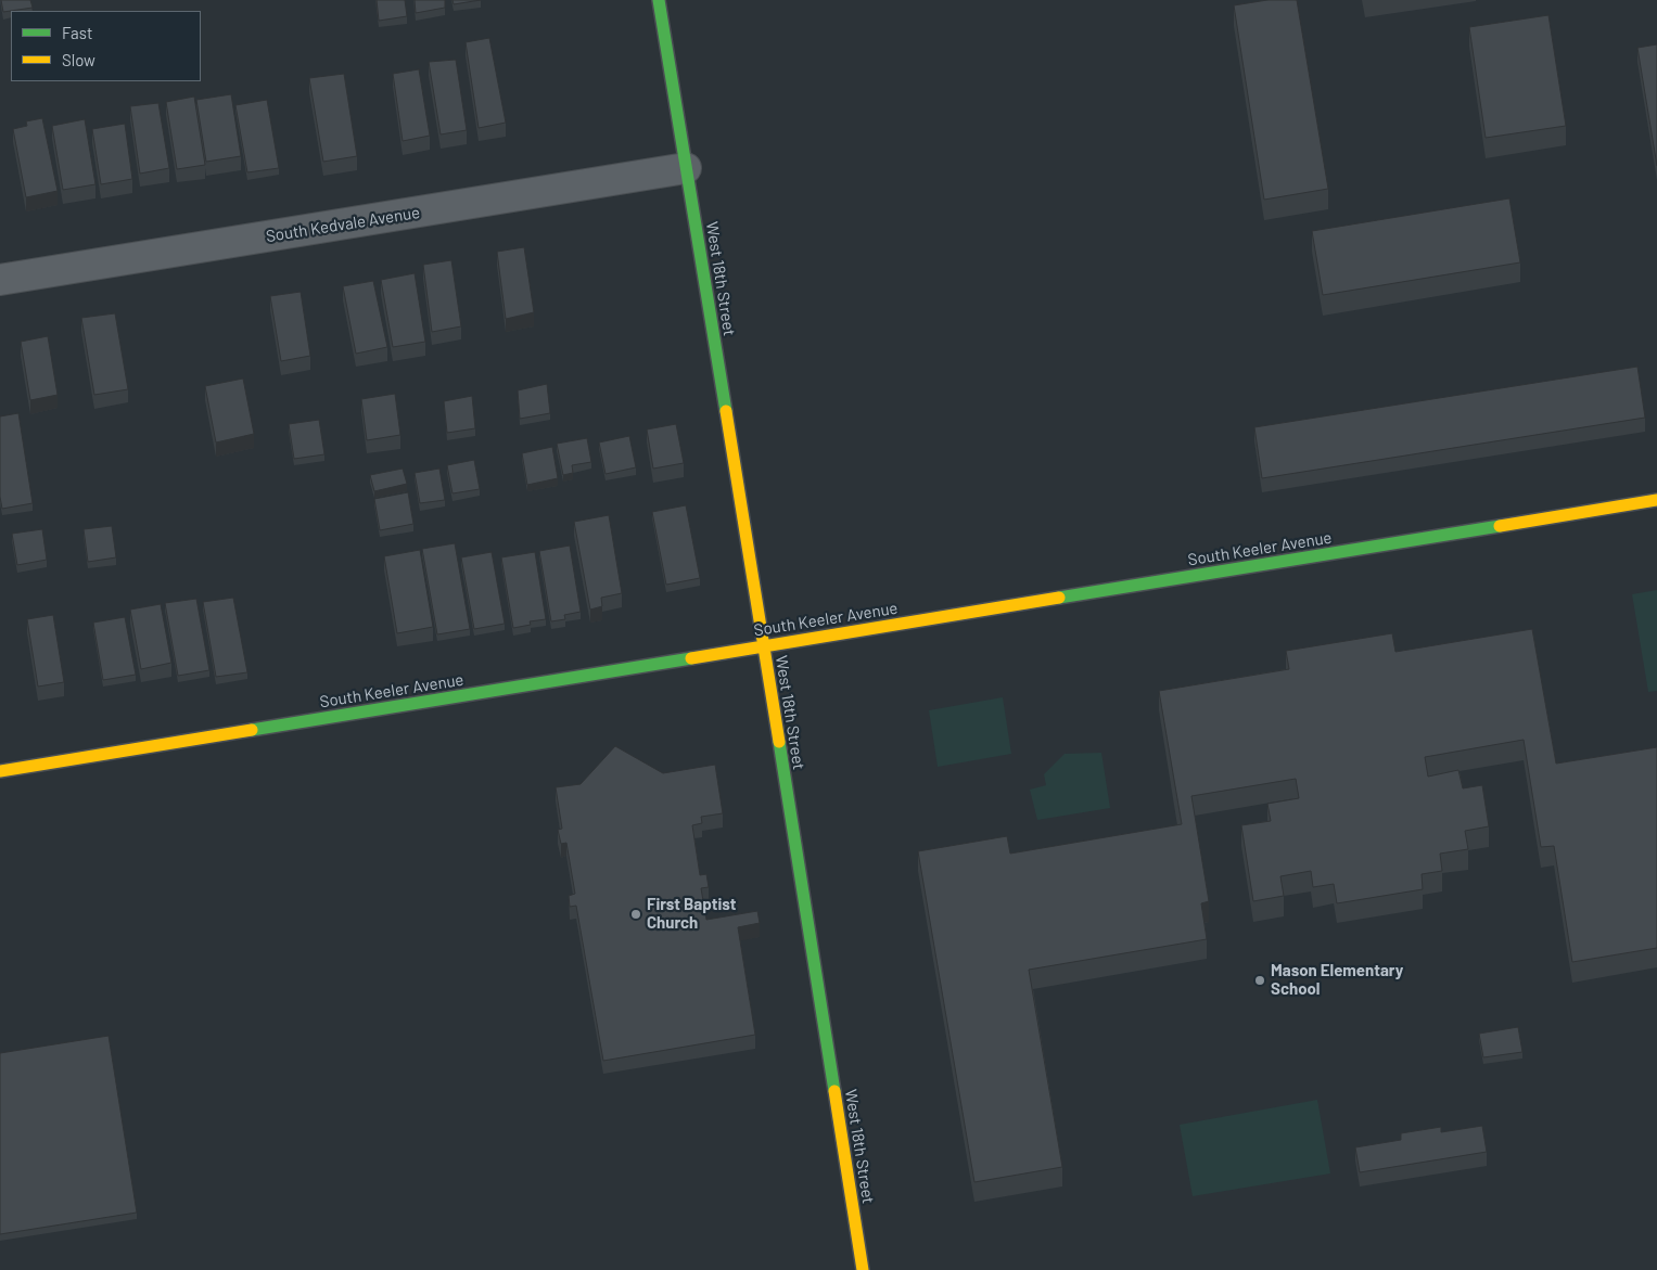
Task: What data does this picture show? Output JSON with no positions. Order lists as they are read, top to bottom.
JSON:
{
  "streets": {
    "street": ["South Kedvale Avenue", "West 18th Street", "South Keeler Avenue"]
  },
  "crossings": [
    ["South Kedvale Avenue", "West 18th Street"],
    ["West 18th Street", "South Keeler Avenue"]
  ],
  "places": ["First Baptist Church", "Mason Elementary School"],
  "legend": ["Fast", "Slow"]
}
